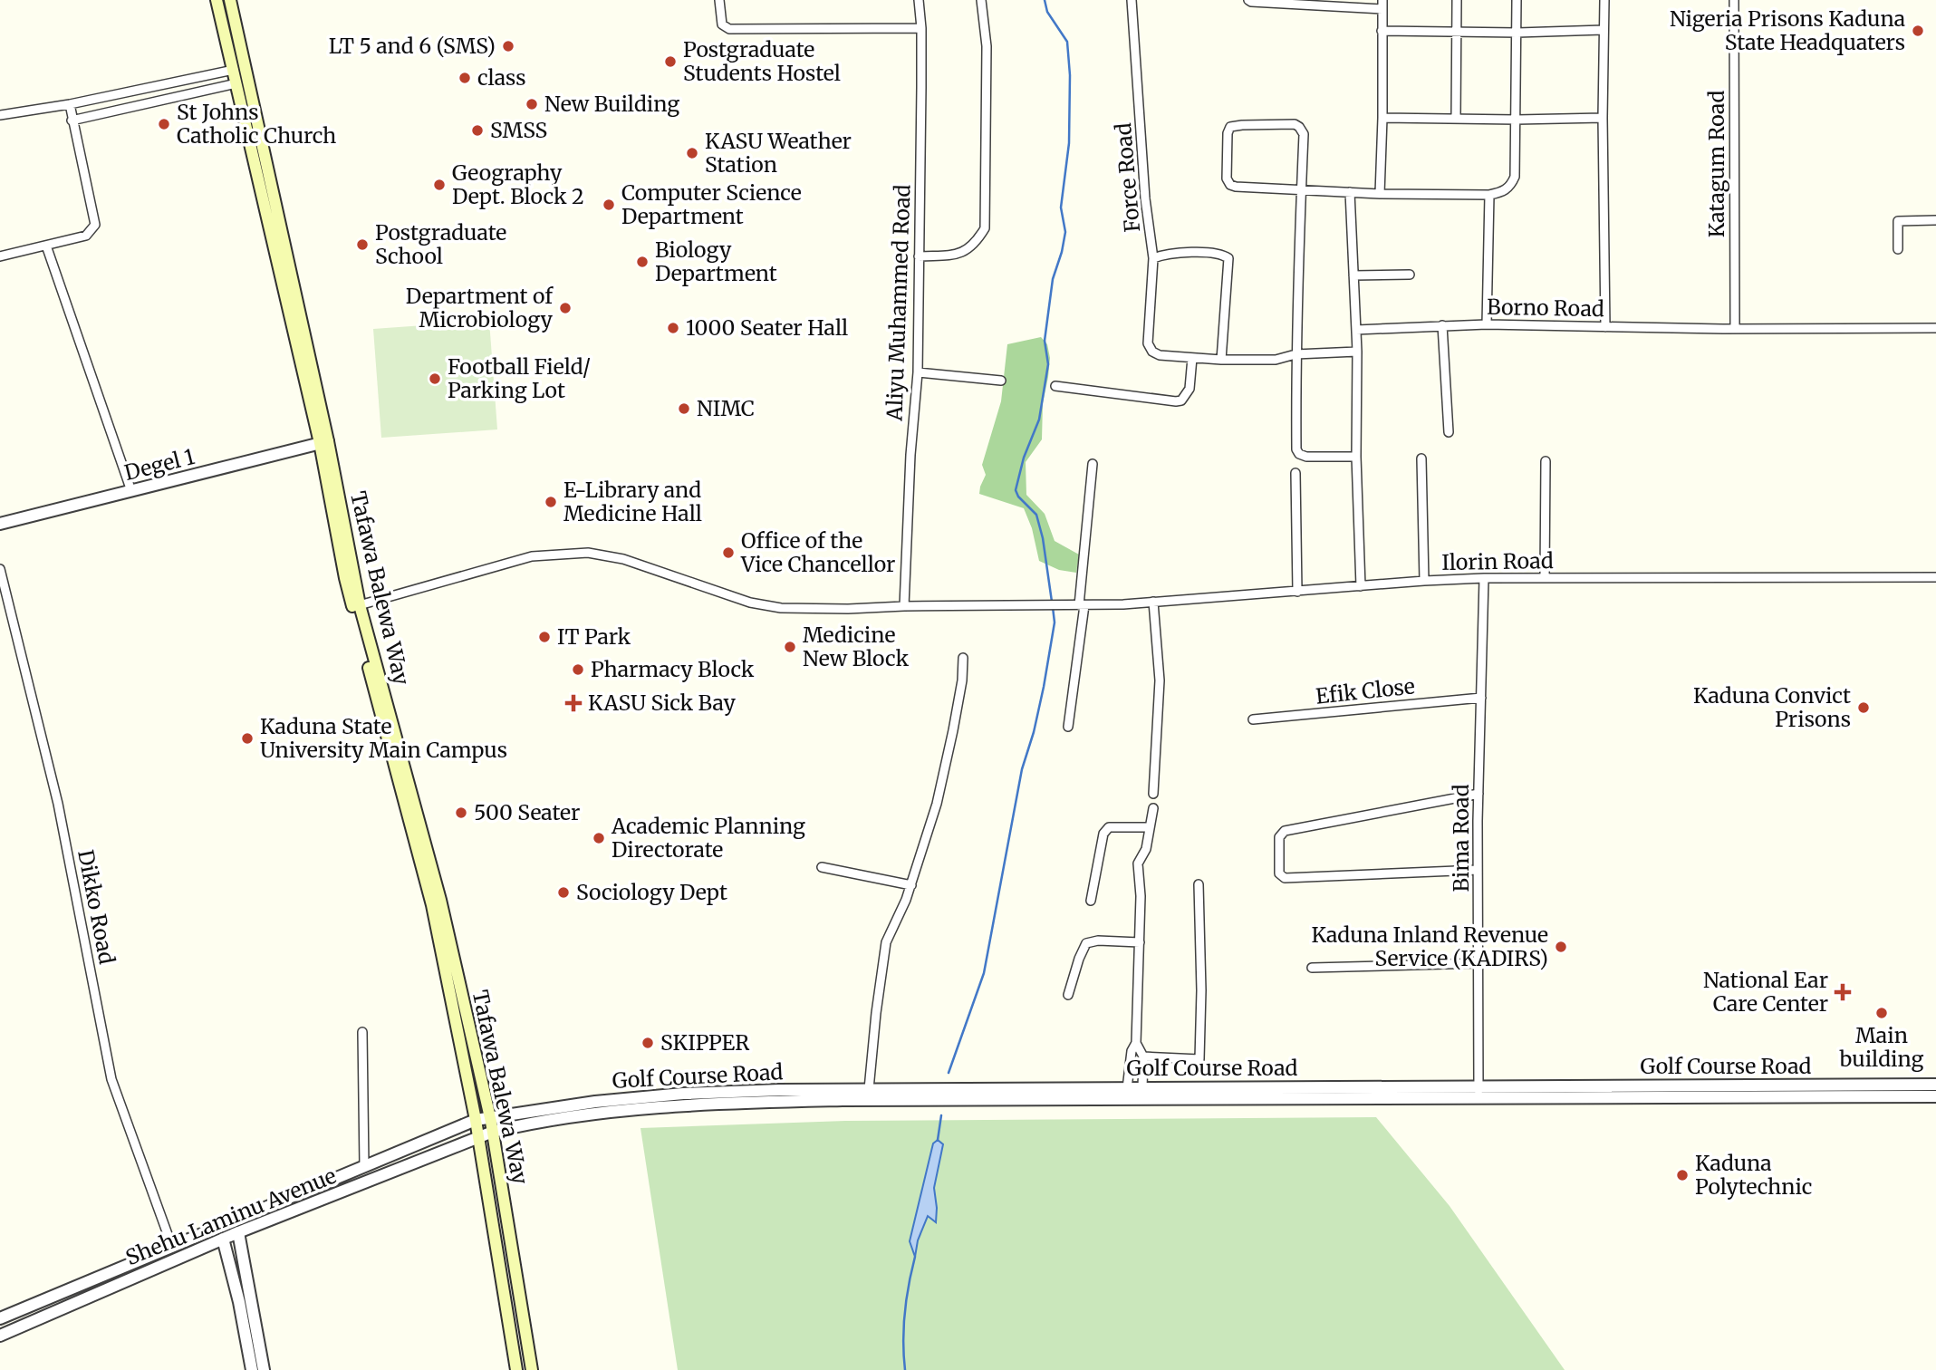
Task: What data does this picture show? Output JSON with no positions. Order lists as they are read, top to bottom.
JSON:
{
  "streets": {
    "main road": ["Tafawa Balewa Way"],
    "street": [
      "Katagum Road",
      "Force Road",
      "Aliyu Muhammed Road",
      "Borno Road",
      "Degel 1",
      "Ilorin Road",
      "Efik Close",
      "Bima Road",
      "Dikko Road",
      "Golf Course Road",
      "Shehu Laminu Avenue"
    ]
  },
  "crossings": [
    ["Katagum Road", "Borno Road"],
    ["Aliyu Muhammed Road", "Ilorin Road"],
    ["Degel 1", "Tafawa Balewa Way"],
    ["Ilorin Road", "Tafawa Balewa Way"],
    ["Ilorin Road", "Bima Road"],
    ["Tafawa Balewa Way", "Golf Course Road"],
    ["Tafawa Balewa Way", "Shehu Laminu Avenue"],
    ["Efik Close", "Bima Road"],
    ["Bima Road", "Golf Course Road"],
    ["Dikko Road", "Shehu Laminu Avenue"],
    ["Golf Course Road", "Shehu Laminu Avenue"]
  ],
  "places": {
    "other": [
      "Nigeria Prisons Kaduna State Headquaters",
      "LT 5 and 6 (SMS)",
      "Postgraduate Students Hostel",
      "class",
      "New Building",
      "St Johns Catholic Church",
      "SMSS",
      "KASU Weather Station",
      "Geography Dept. Block 2",
      "Computer Science Department",
      "Postgraduate School",
      "Biology Department",
      "Department of Microbiology",
      "1000 Seater Hall",
      "Football Field/ Parking Lot",
      "NIMC",
      "E-Library and Medicine Hall",
      "Office of the Vice Chancellor",
      "IT Park",
      "Medicine New Block",
      "Pharmacy Block",
      "Kaduna Convict Prisons",
      "Kaduna State University Main Campus",
      "500 Seater",
      "Academic Planning Directorate",
      "Sociology Dept",
      "Kaduna Inland Revenue Service (KADIRS)",
      "Main building",
      "SKIPPER",
      "Kaduna Polytechnic"
    ],
    "health": ["KASU Sick Bay", "National Ear Care Center"]
  }
}
